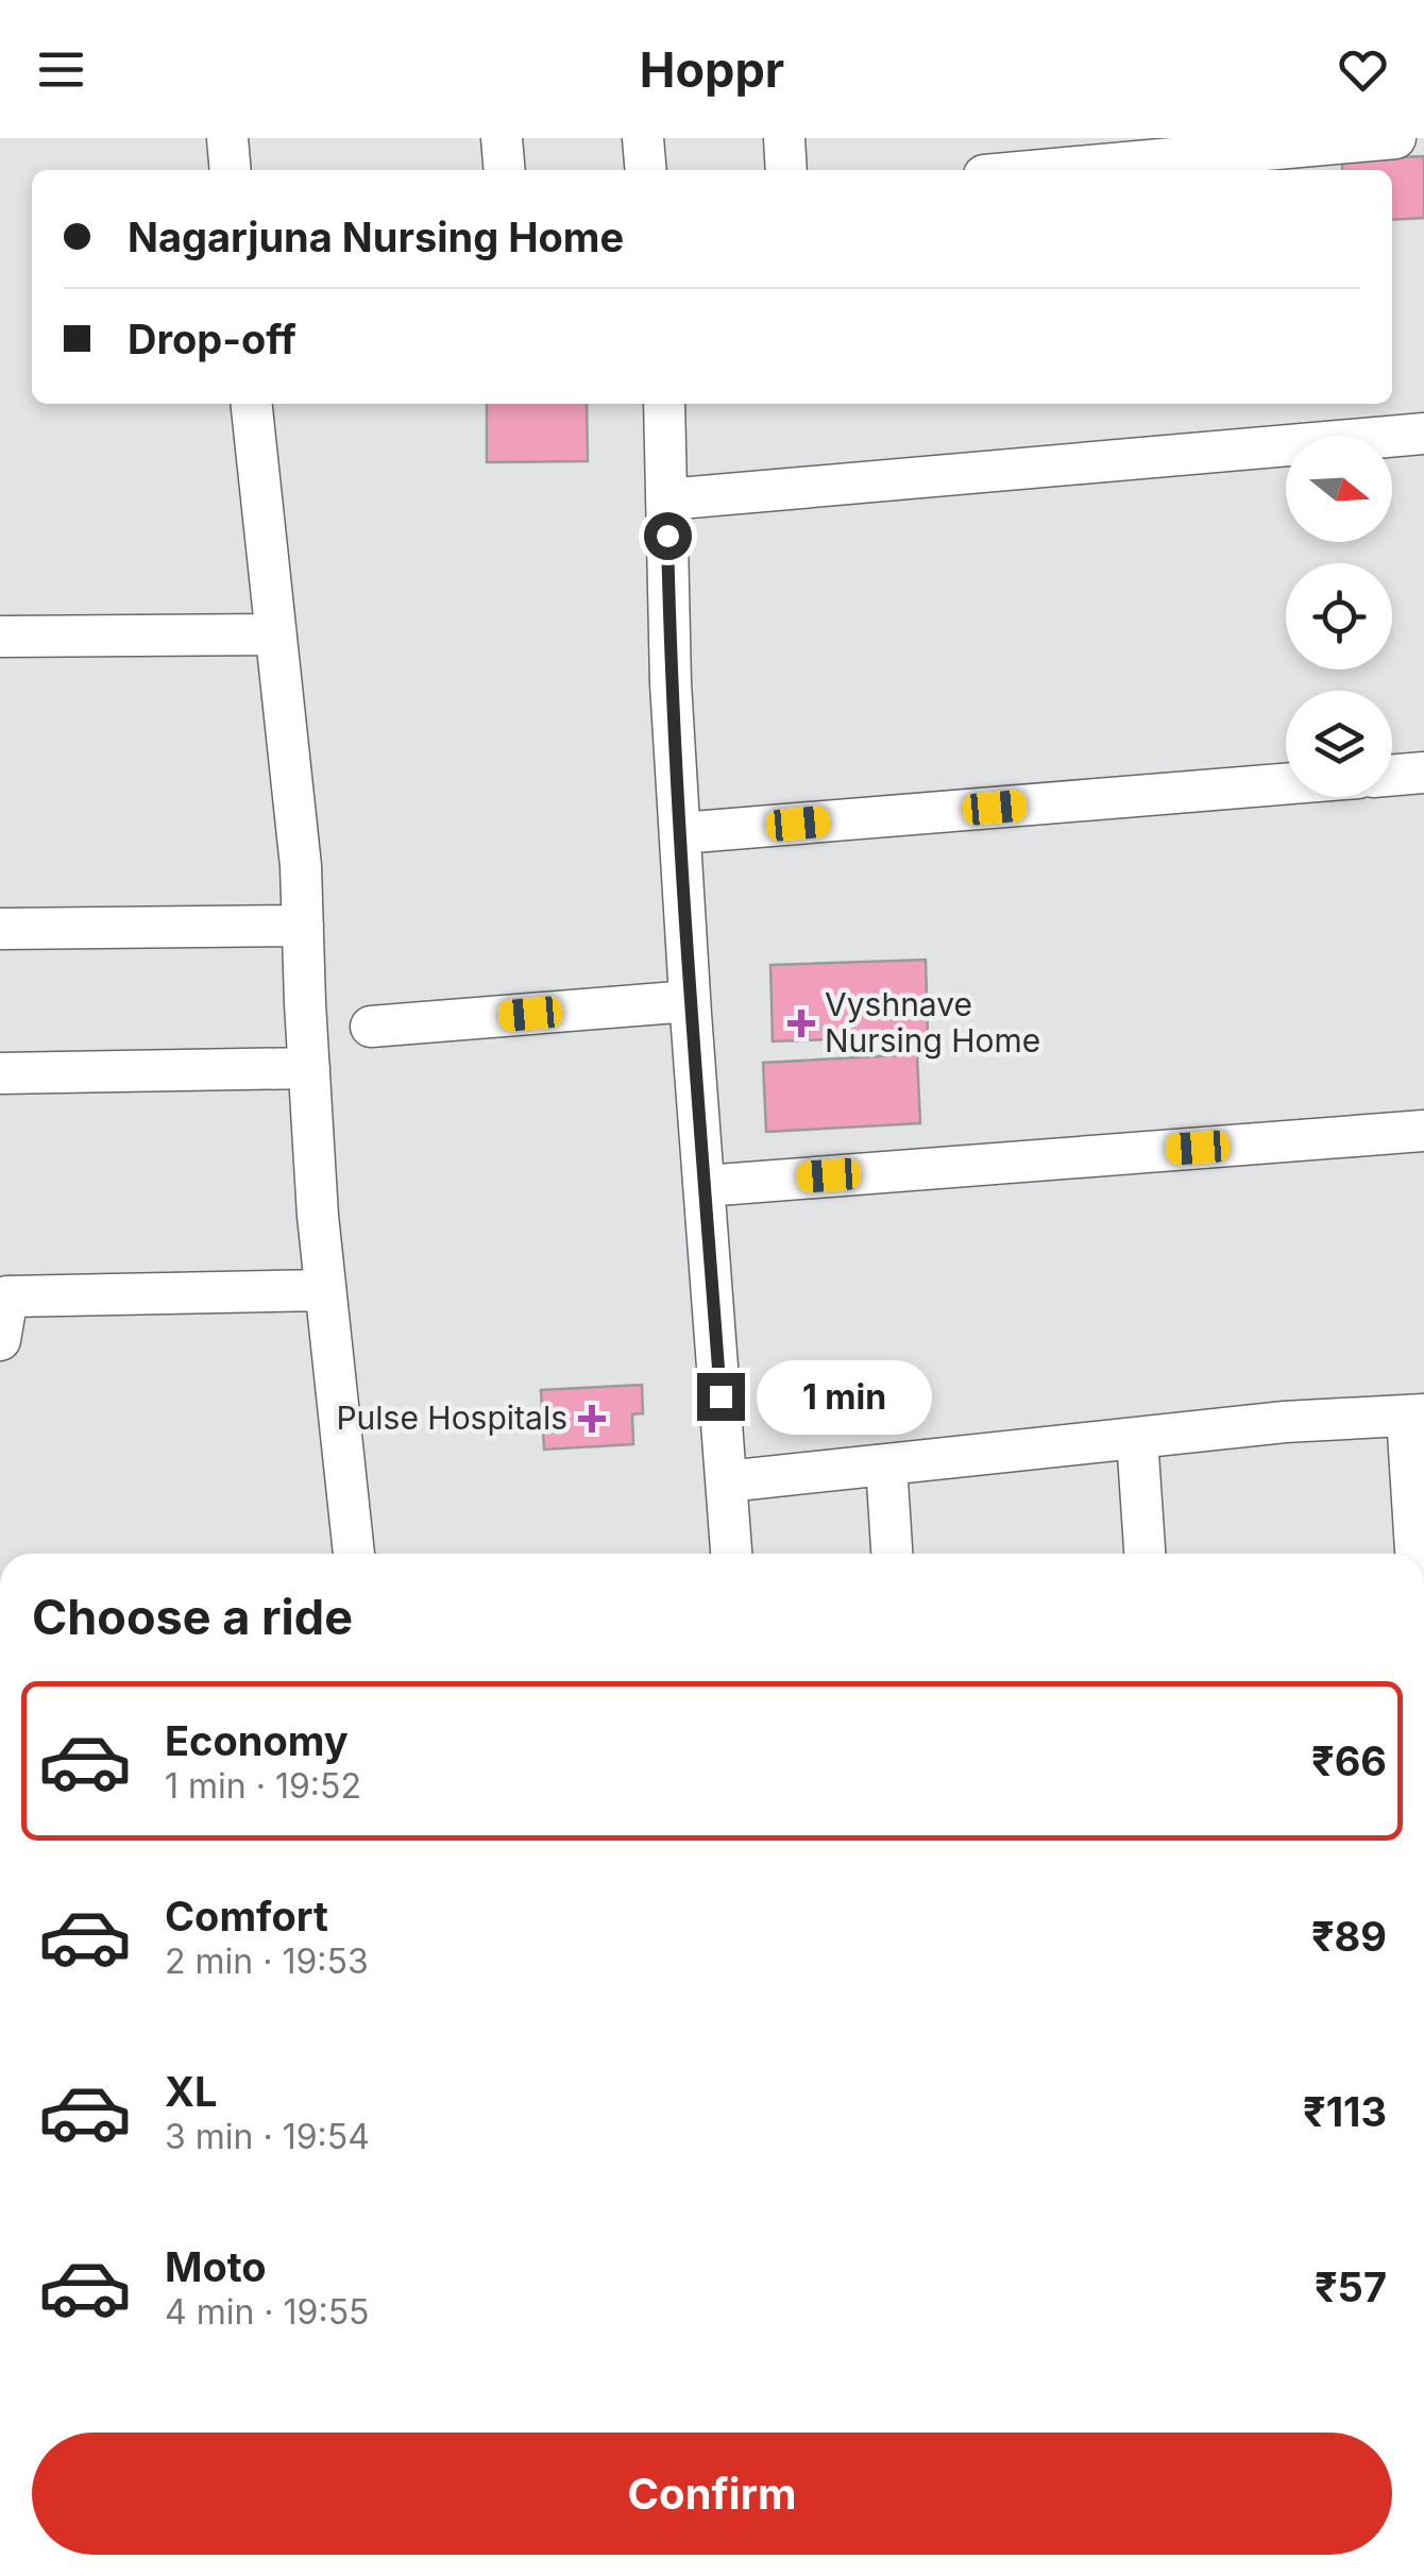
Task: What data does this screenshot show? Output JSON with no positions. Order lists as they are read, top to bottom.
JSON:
{
  "places": {
    "health": ["Vyshnave Nursing Home", "Pulse Hospitals"]
  },
  "north": "right",
  "page": {
    "header": "Hoppr",
    "banner": ["Nagarjuna Nursing Home", "Drop-off"],
    "bubble": "1 min",
    "heading": "Choose a ride",
    "list": [
      {
        "name": "Economy",
        "note": "1 min · 19:52",
        "value": "₹66"
      },
      {
        "name": "Comfort",
        "note": "2 min · 19:53",
        "value": "₹89"
      },
      {
        "name": "XL",
        "note": "3 min · 19:54",
        "value": "₹113"
      },
      {
        "name": "Moto",
        "note": "4 min · 19:55",
        "value": "₹57"
      }
    ],
    "buttons": "Confirm"
  }
}
